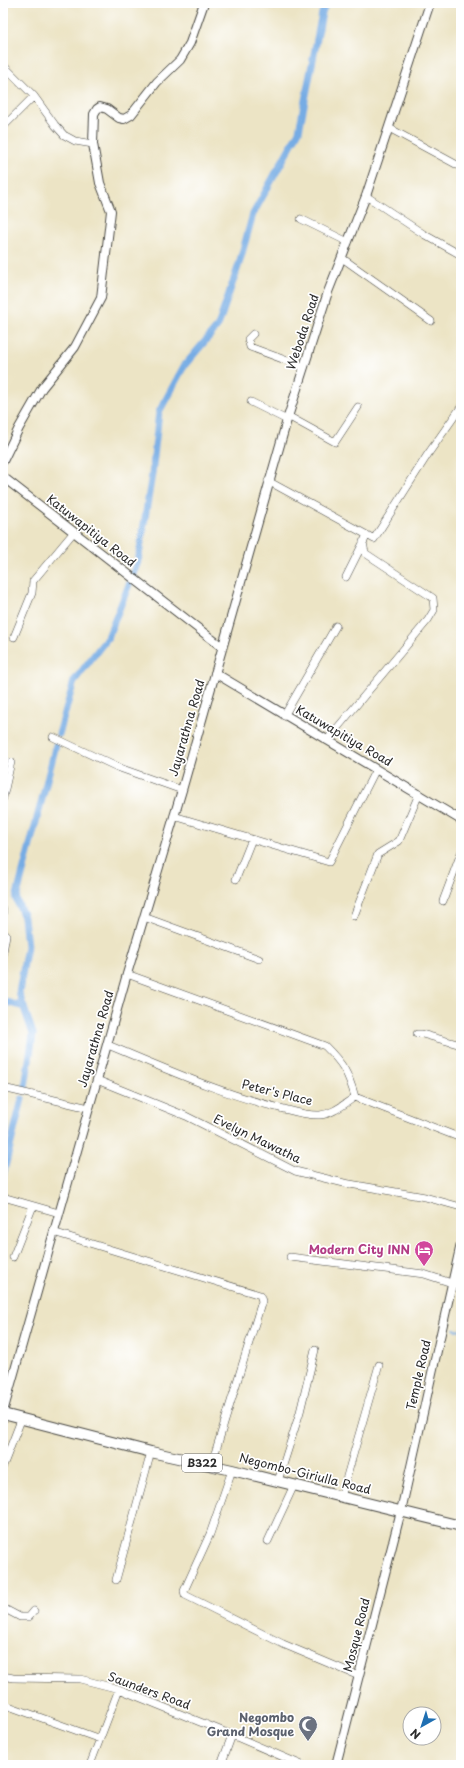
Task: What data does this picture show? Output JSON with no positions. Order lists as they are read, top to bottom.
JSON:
{
  "streets": {
    "main road": ["B322", "Negombo-Giriulla Road"],
    "street": [
      "Weboda Road",
      "Katuwapitiya Road",
      "Jayarathna Road",
      "Peter's Place",
      "Evelyn Mawatha",
      "Temple Road",
      "Mosque Road",
      "Saunders Road"
    ]
  },
  "crossings": [
    ["Weboda Road", "Katuwapitiya Road"],
    ["Weboda Road", "Jayarathna Road"],
    ["Katuwapitiya Road", "Jayarathna Road"],
    ["Jayarathna Road", "Peter's Place"],
    ["Jayarathna Road", "Evelyn Mawatha"],
    ["Jayarathna Road", "Negombo-Giriulla Road"],
    ["Temple Road", "Negombo-Giriulla Road"],
    ["Temple Road", "Mosque Road"],
    ["Negombo-Giriulla Road", "Mosque Road"]
  ],
  "places": {
    "hotel": ["Modern City INN"],
    "mosque": ["Negombo Grand Mosque"]
  },
  "north": "bottom left"
}
